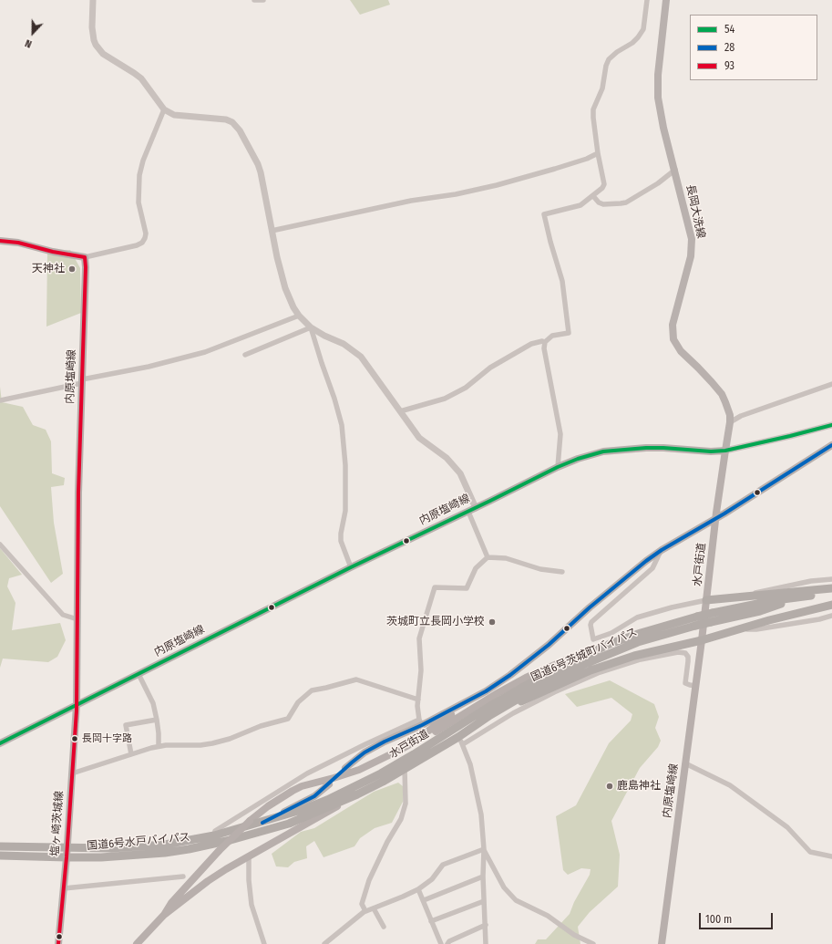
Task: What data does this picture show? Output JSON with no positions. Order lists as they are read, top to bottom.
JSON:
{
  "streets": {
    "highway": ["水戸街道", "国道6号茨城町バイパス", "国道6号水戸バイパス"],
    "main road": ["長岡大洗線", "内原塩崎線", "塩ヶ崎茨城線"]
  },
  "crossings": [
    ["長岡大洗線", "内原塩崎線"],
    ["内原塩崎線", "水戸街道"],
    ["内原塩崎線", "塩ヶ崎茨城線"],
    ["水戸街道", "国道6号茨城町バイパス"],
    ["水戸街道", "国道6号水戸バイパス"],
    ["塩ヶ崎茨城線", "国道6号水戸バイパス"]
  ],
  "places": [
    "天神社",
    "茨城町立長岡小学校",
    "長岡十字路",
    "鹿島神社"
  ],
  "lines": ["transit line 93", "transit line 54", "transit line 28"],
  "legend": ["54", "28", "93"],
  "scale_bar": "100 m",
  "north": "bottom"
}
